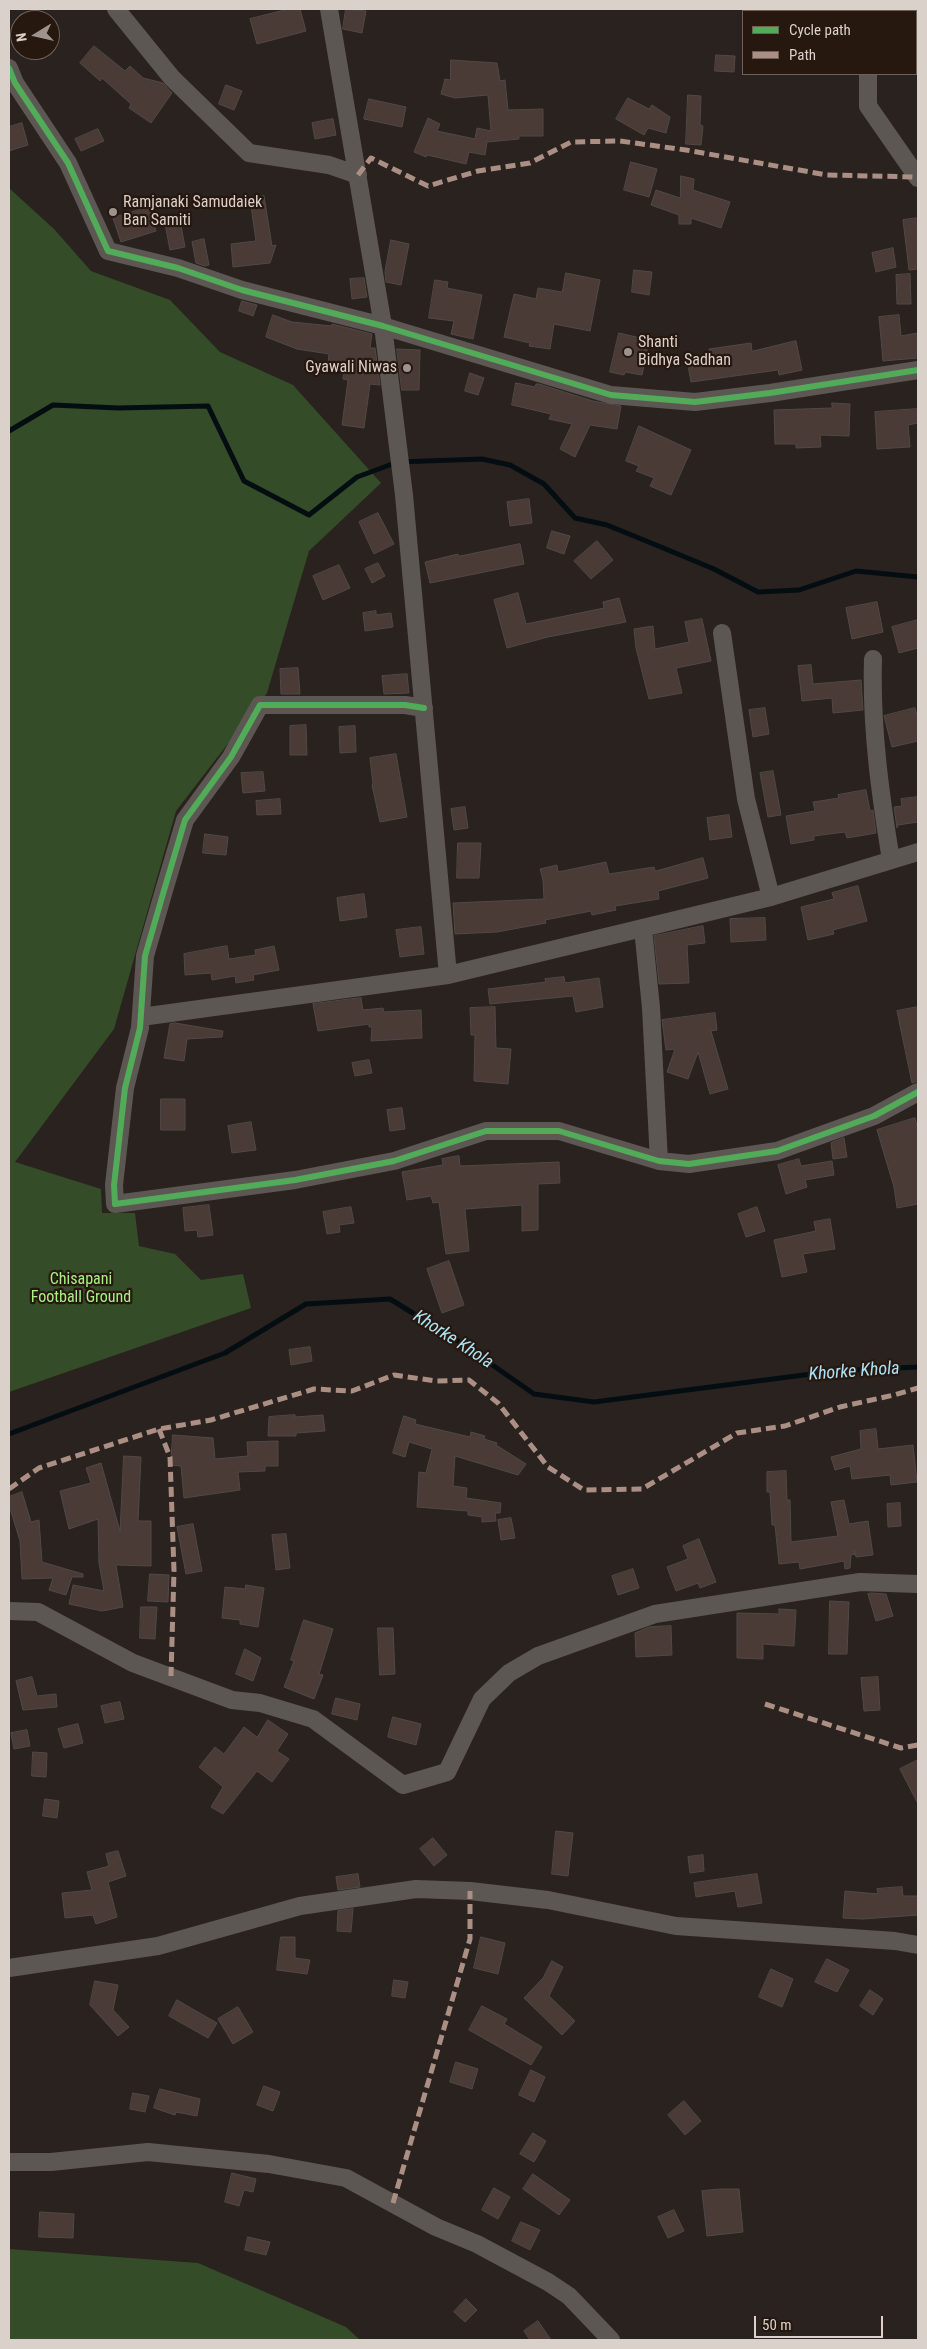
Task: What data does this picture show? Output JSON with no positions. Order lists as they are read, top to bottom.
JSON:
{
  "water": ["Khorke Khola"],
  "parks": ["Chisapani Football Ground"],
  "places": ["Ramjanaki Samudaiek Ban Samiti", "Shanti Bidhya Sadhan", "Gyawali Niwas"],
  "legend": ["Cycle path", "Path"],
  "scale_bar": "50 m",
  "north": "left"
}
